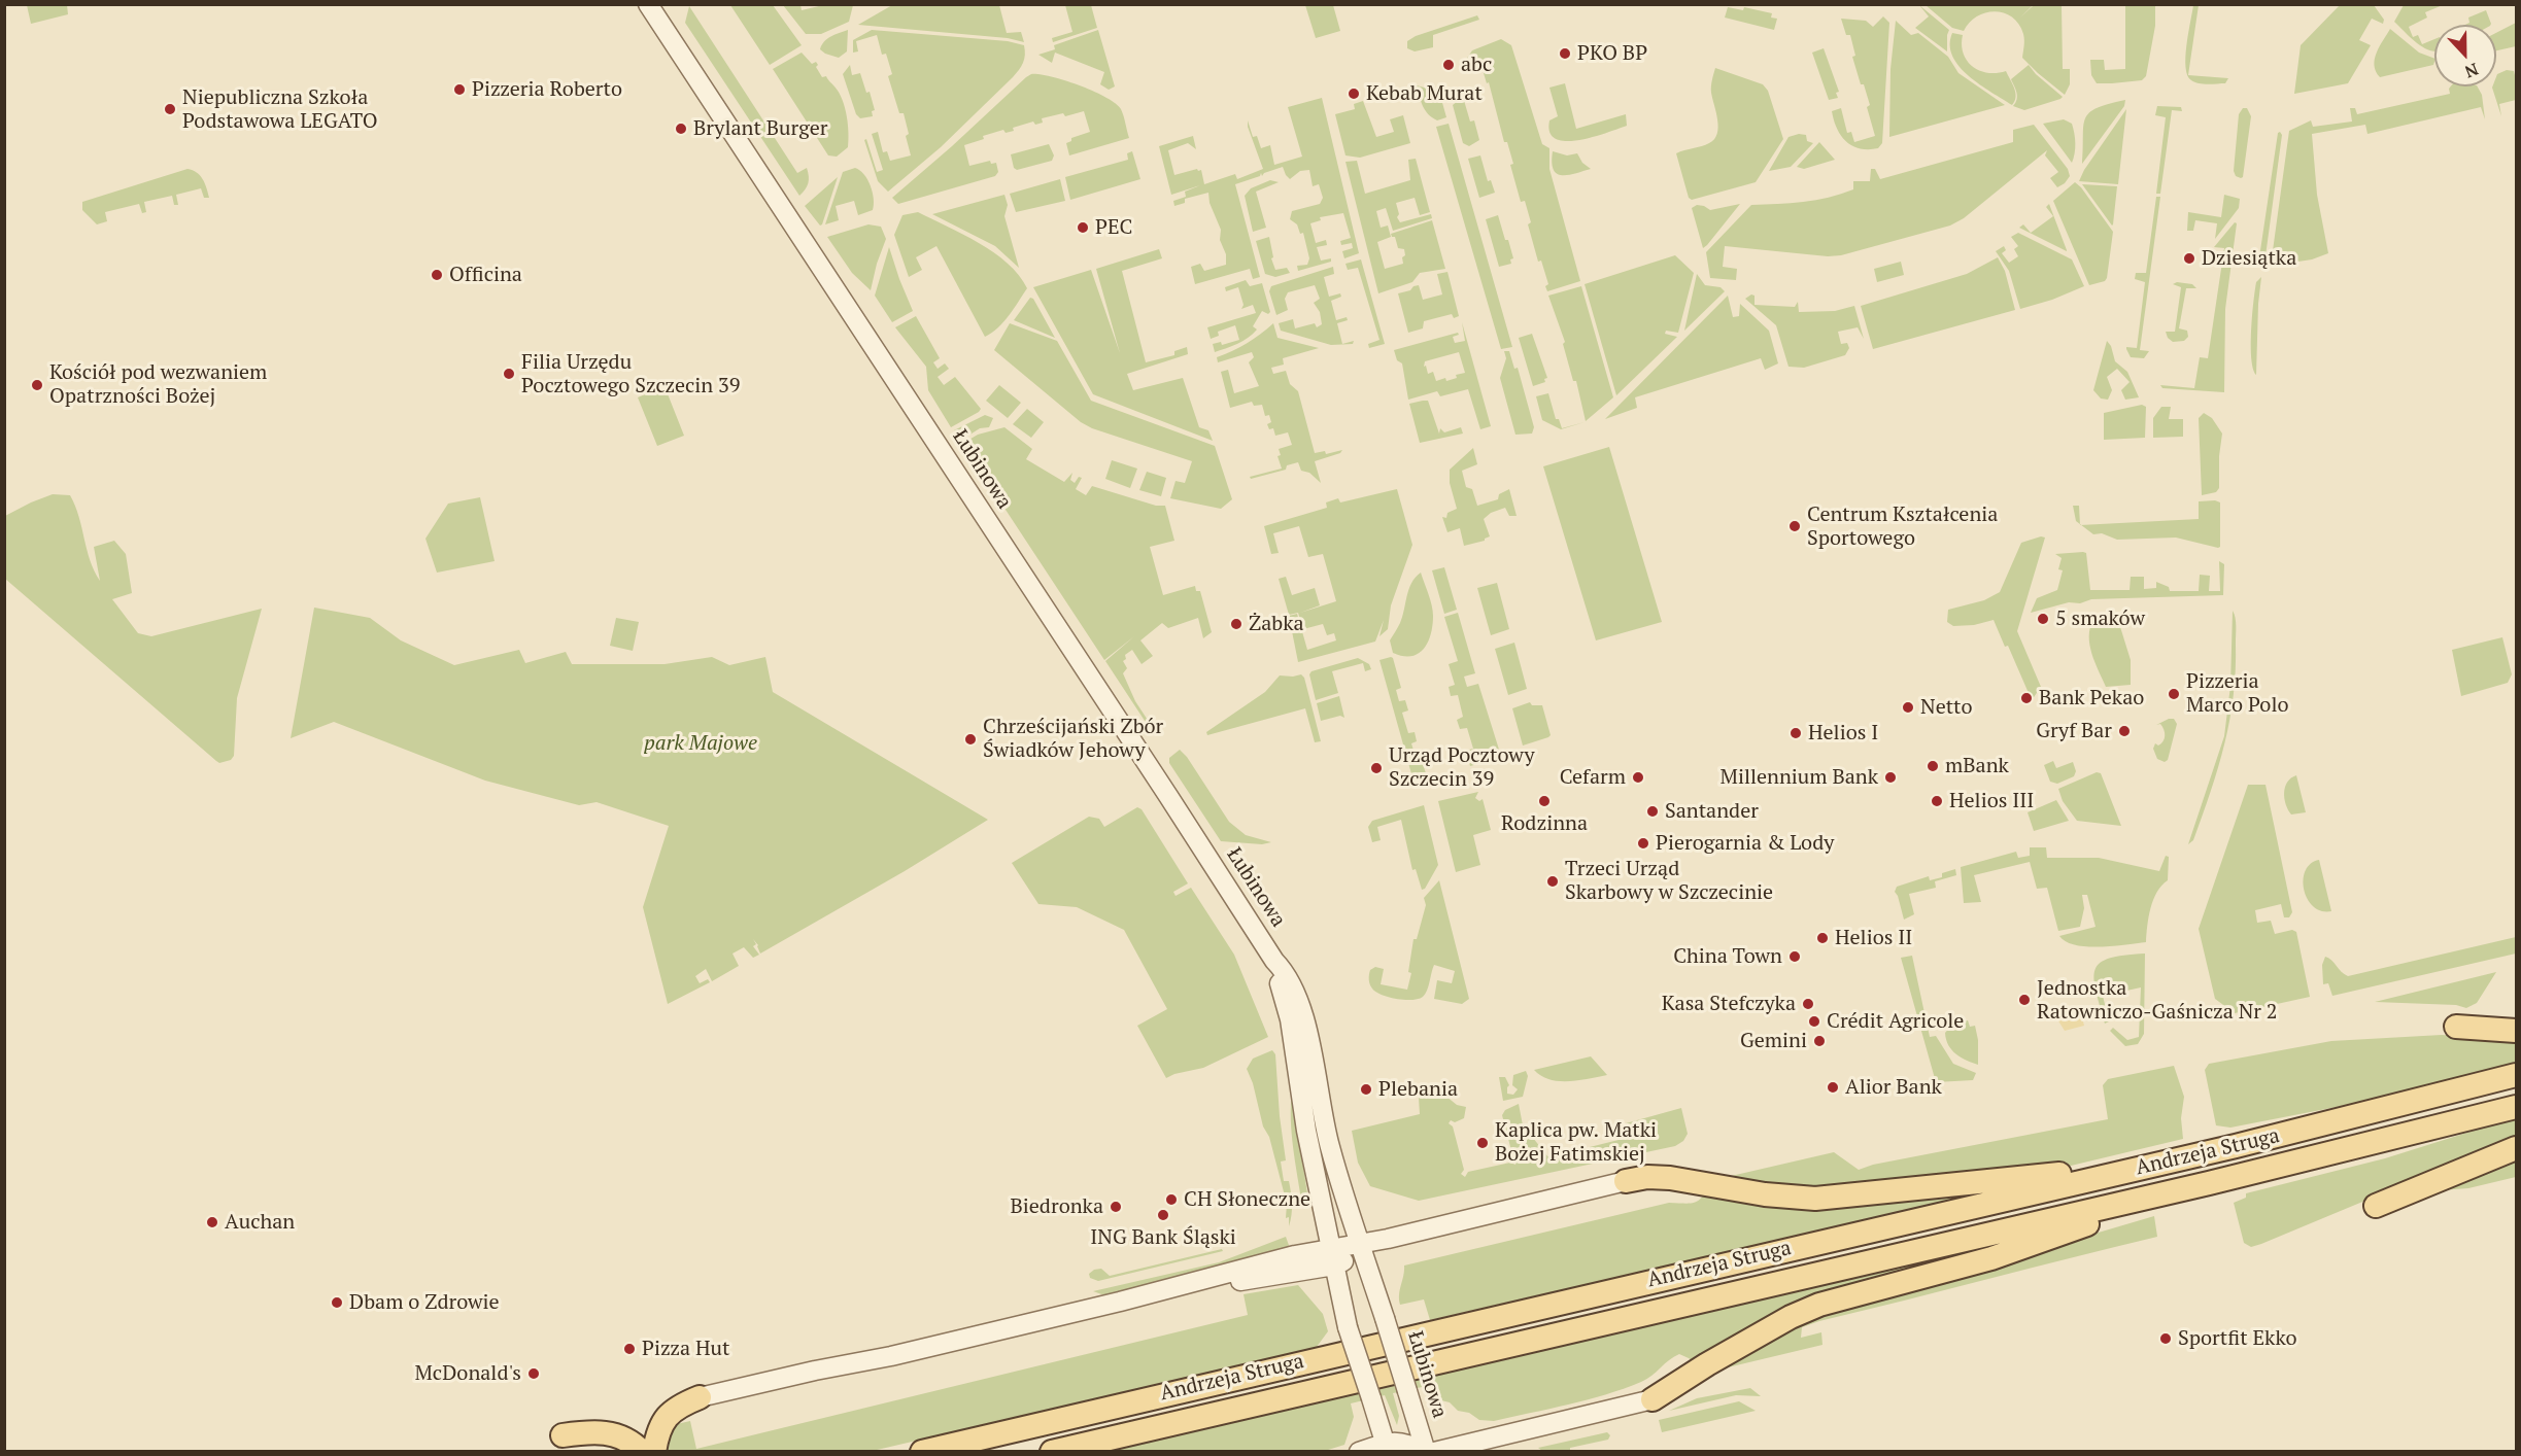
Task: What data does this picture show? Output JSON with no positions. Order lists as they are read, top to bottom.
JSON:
{
  "streets": {
    "main road": ["Andrzeja Struga"],
    "street": ["Łubinowa"]
  },
  "parks": ["park Majowe"],
  "places": [
    "PKO BP",
    "abc",
    "Pizzeria Roberto",
    "Kebab Murat",
    "Niepubliczna Szkoła Podstawowa LEGATO",
    "Brylant Burger",
    "PEC",
    "Dziesiątka",
    "Officina",
    "Filia Urzędu Pocztowego Szczecin 39",
    "Kościół pod wezwaniem Opatrzności Bożej",
    "Centrum Kształcenia Sportowego",
    "5 smaków",
    "Żabka",
    "Pizzeria Marco Polo",
    "Bank Pekao",
    "Netto",
    "Gryf Bar",
    "Helios I",
    "Chrześcijański Zbór Świadków Jehowy",
    "mBank",
    "Urząd Pocztowy Szczecin 39",
    "Cefarm",
    "Millennium Bank",
    "Rodzinna",
    "Helios III",
    "Santander",
    "Pierogarnia & Lody",
    "Trzeci Urząd Skarbowy w Szczecinie",
    "Helios II",
    "China Town",
    "Jednostka Ratowniczo-Gaśnicza Nr 2",
    "Kasa Stefczyka",
    "Crédit Agricole",
    "Gemini",
    "Alior Bank",
    "Plebania",
    "Kaplica pw. Matki Bożej Fatimskiej",
    "CH Słoneczne",
    "Biedronka",
    "ING Bank Śląski",
    "Auchan",
    "Dbam o Zdrowie",
    "Sportfit Ekko",
    "Pizza Hut",
    "McDonald's"
  ],
  "north": "bottom"
}
